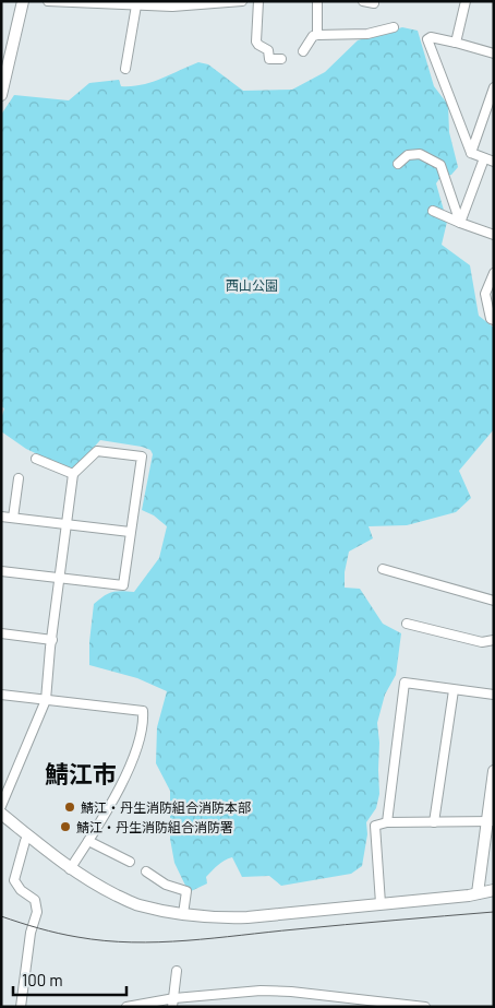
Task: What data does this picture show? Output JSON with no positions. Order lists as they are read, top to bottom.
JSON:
{
  "districts": ["鯖江市"],
  "parks": ["西山公園"],
  "places": ["鯖江・丹生消防組合消防本部", "鯖江・丹生消防組合消防署"],
  "scale_bar": "100 m"
}
